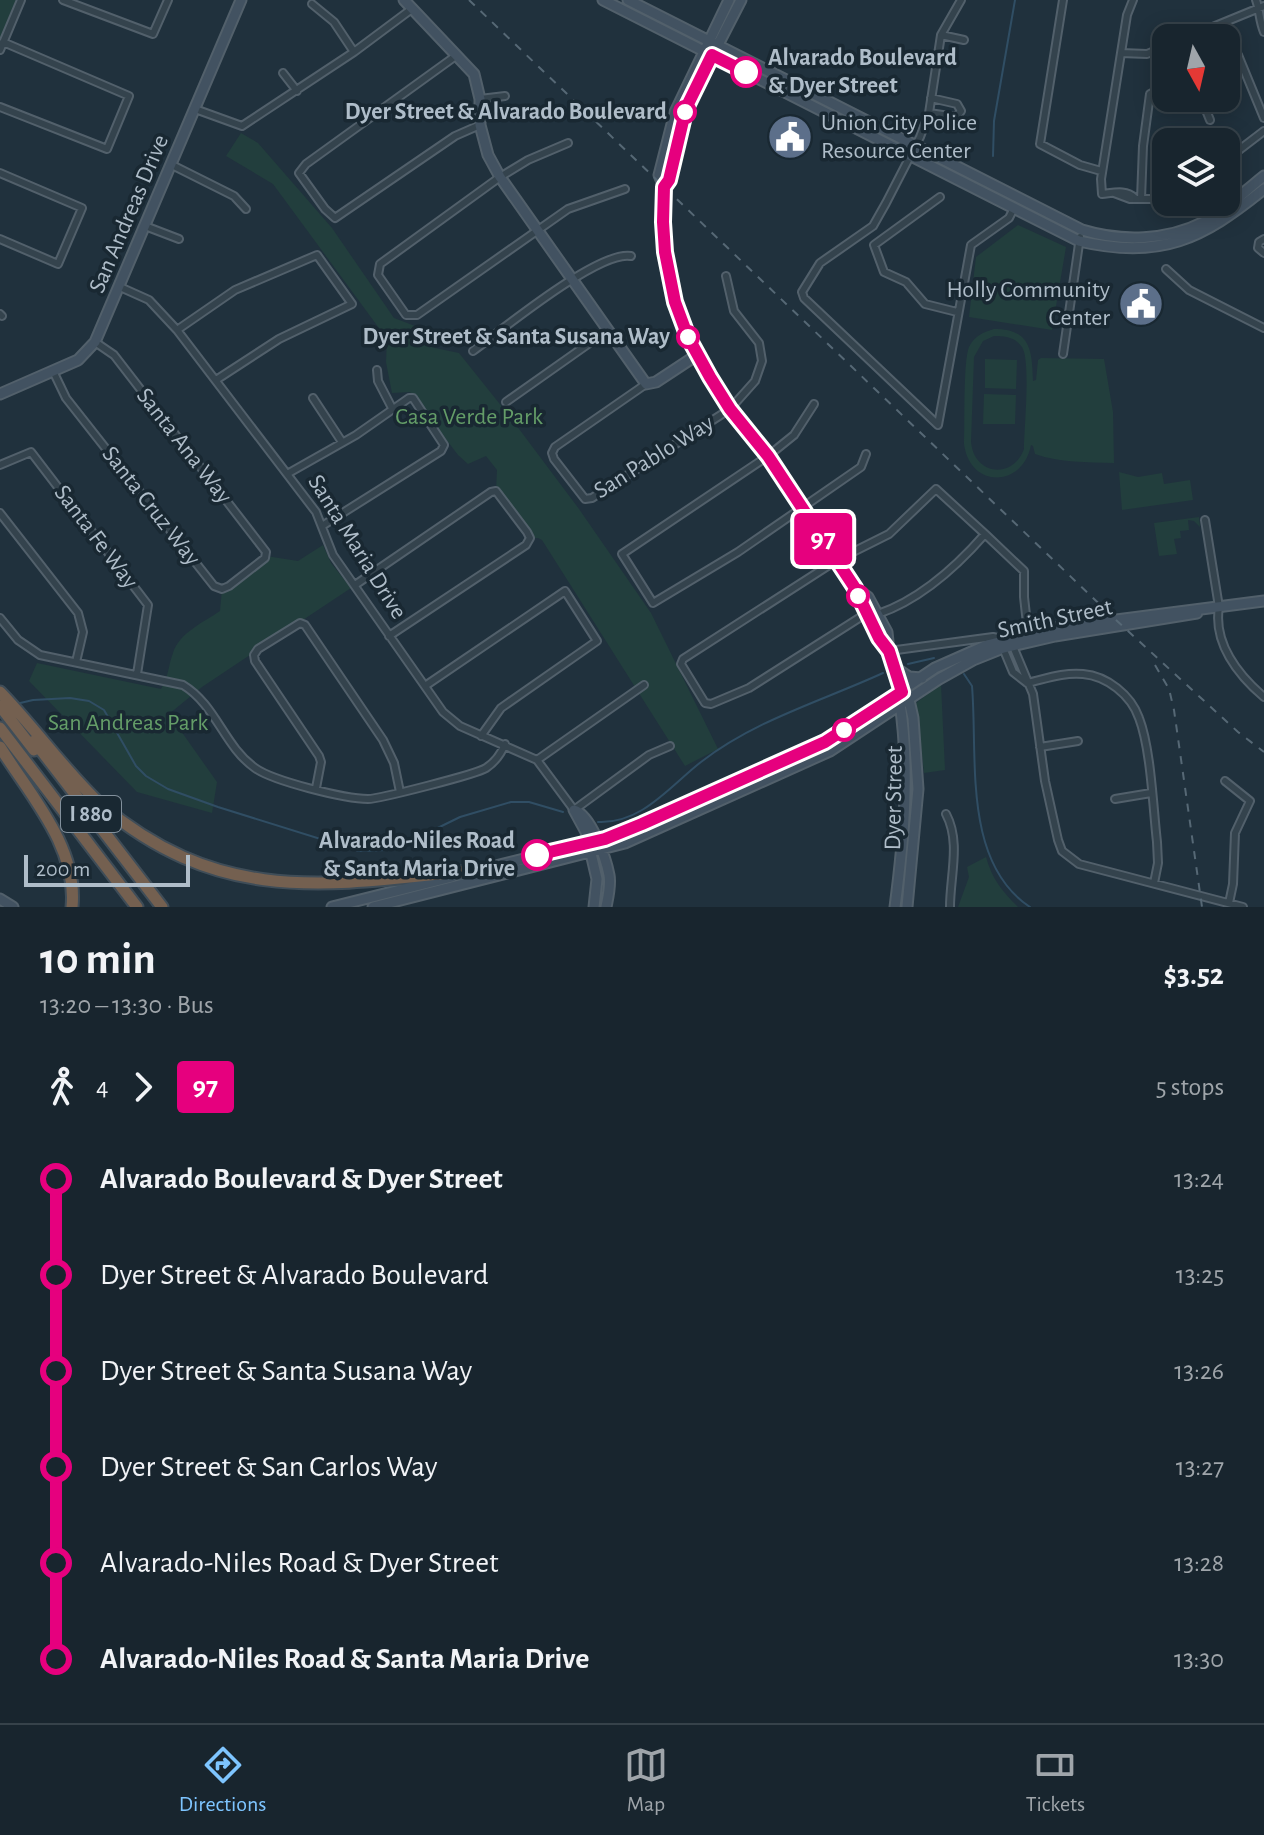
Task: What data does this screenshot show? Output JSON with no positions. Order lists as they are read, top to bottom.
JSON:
{
  "streets": {
    "highway": ["I 880"],
    "main road": [
      "San Andreas Drive",
      "Santa Maria Drive",
      "Smith Street",
      "Dyer Street"
    ],
    "street": [
      "Santa Ana Way",
      "San Pablo Way",
      "Santa Cruz Way",
      "Santa Fe Way"
    ]
  },
  "crossings": [
    ["San Andreas Drive", "Santa Ana Way"],
    ["San Andreas Drive", "Santa Cruz Way"],
    ["San Andreas Drive", "Santa Maria Drive"],
    ["Santa Ana Way", "Santa Cruz Way"],
    ["San Pablo Way", "Dyer Street"],
    ["Smith Street", "Dyer Street"]
  ],
  "parks": ["Casa Verde Park", "San Andreas Park"],
  "places": {
    "other": [
      "Alvarado Boulevard & Dyer Street",
      "Dyer Street & Alvarado Boulevard",
      "Dyer Street & Santa Susana Way",
      "Alvarado-Niles Road & Santa Maria Drive"
    ],
    "public building": ["Union City Police Resource Center", "Holly Community Center"]
  },
  "lines": ["bus line 97"],
  "scale_bar": "200 m",
  "north": "bottom",
  "page": {
    "on_map": "97",
    "scale": "200 m",
    "heading": ["10 min", "13:20 – 13:30 · Bus", "$3.52"],
    "legs": ["4", "97", "5 stops"],
    "list": [
      {
        "name": "Alvarado Boulevard & Dyer Street",
        "value": "13:24"
      },
      {
        "name": "Dyer Street & Alvarado Boulevard",
        "value": "13:25"
      },
      {
        "name": "Dyer Street & Santa Susana Way",
        "value": "13:26"
      },
      {
        "name": "Dyer Street & San Carlos Way",
        "value": "13:27"
      },
      {
        "name": "Alvarado-Niles Road & Dyer Street",
        "value": "13:28"
      },
      {
        "name": "Alvarado-Niles Road & Santa Maria Drive",
        "value": "13:30"
      }
    ],
    "tabs": ["Directions", "Map", "Tickets"]
  }
}
